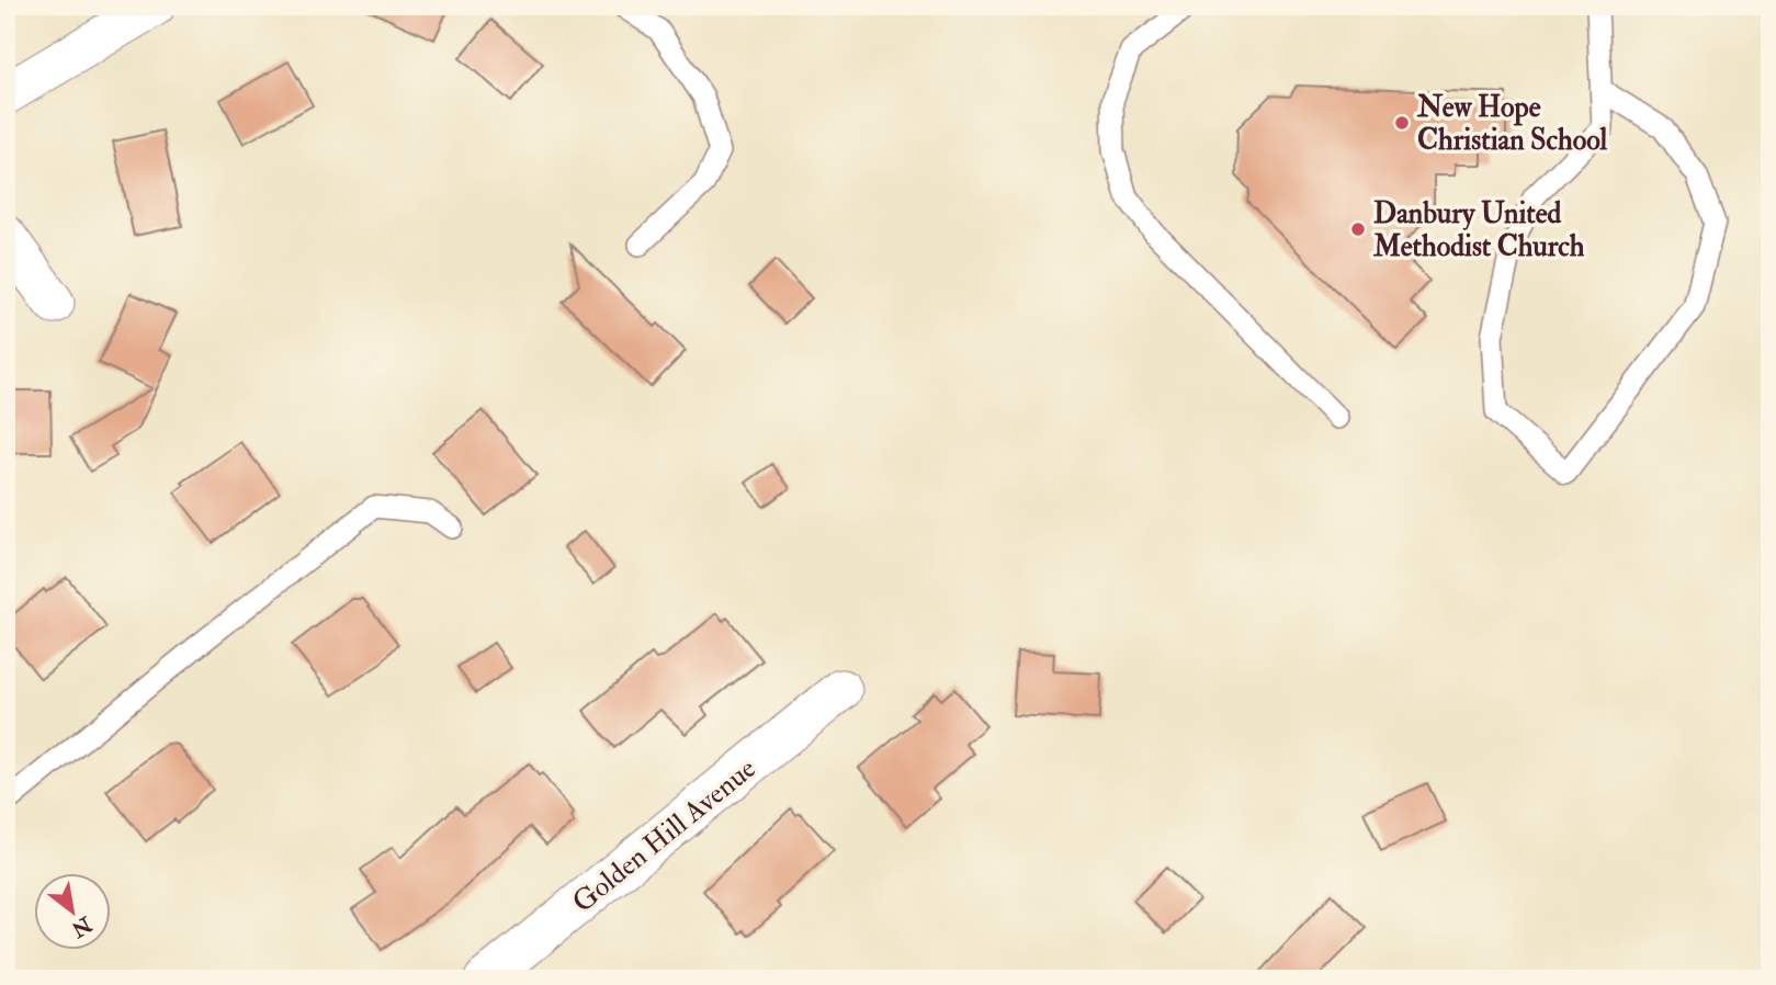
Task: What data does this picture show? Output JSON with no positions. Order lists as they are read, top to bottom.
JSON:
{
  "streets": {
    "street": ["Golden Hill Avenue"]
  },
  "places": ["New Hope Christian School", "Danbury United Methodist Church"],
  "north": "bottom right"
}
